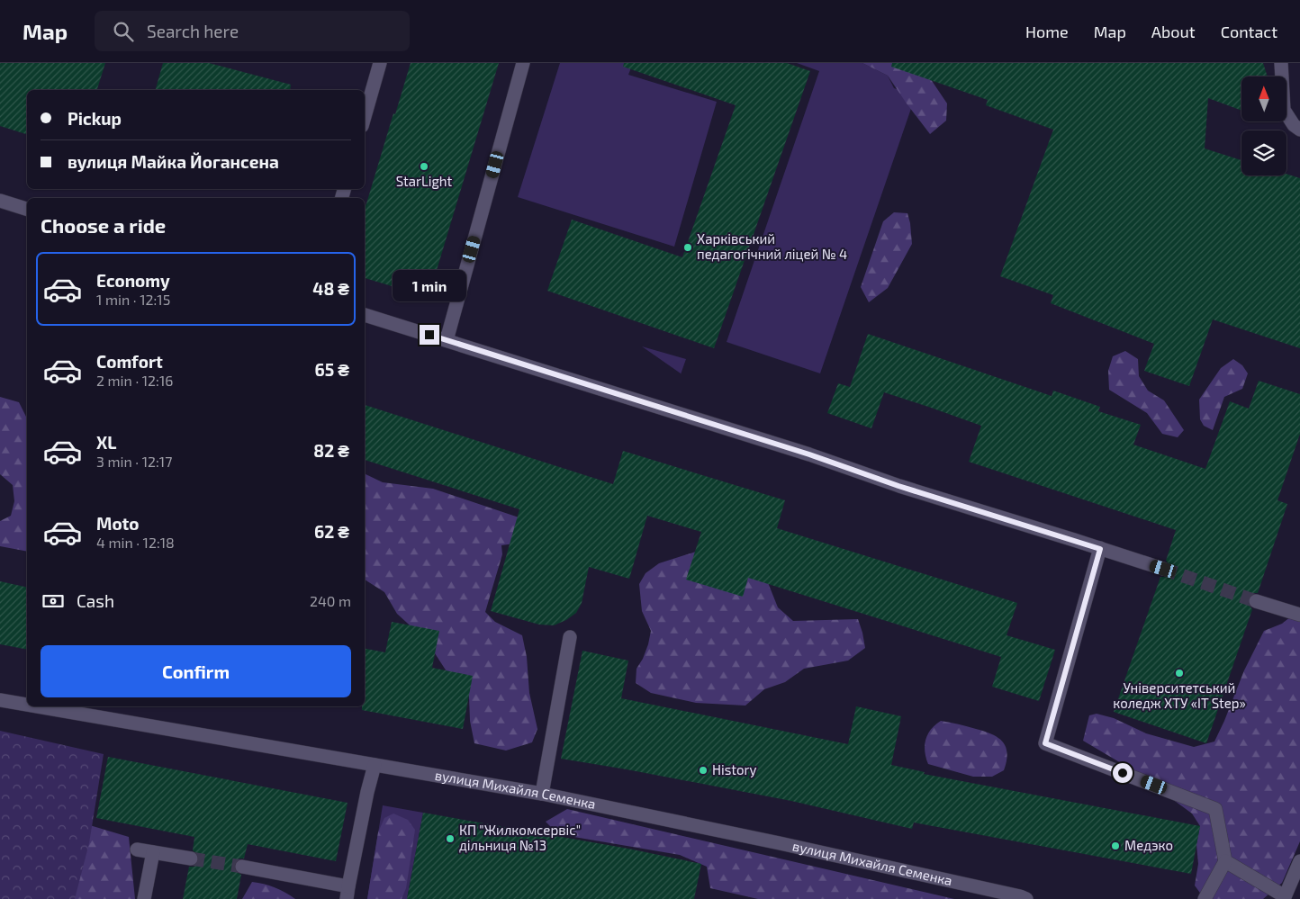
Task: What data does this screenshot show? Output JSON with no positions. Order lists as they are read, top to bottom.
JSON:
{
  "streets": {
    "street": ["вулиця Михайля Семенка"]
  },
  "places": [
    "StarLight",
    "Харківський педагогічний ліцей № 4",
    "Університетський коледж ХТУ «IT Step»",
    "History",
    "КП \"Жилкомсервіс\" дільниця №13",
    "Медэко"
  ],
  "north": "top",
  "page": {
    "header": "Map",
    "search": "Search here",
    "nav": [
      "Home",
      "Map",
      "About",
      "Contact"
    ],
    "banner": ["Pickup", "вулиця Майка Йогансена"],
    "heading": "Choose a ride",
    "list": [
      {
        "name": "Economy",
        "note": "1 min · 12:15",
        "value": "48 ₴"
      },
      {
        "name": "Comfort",
        "note": "2 min · 12:16",
        "value": "65 ₴"
      },
      {
        "name": "XL",
        "note": "3 min · 12:17",
        "value": "82 ₴"
      },
      {
        "name": "Moto",
        "note": "4 min · 12:18",
        "value": "62 ₴"
      }
    ],
    "bubble": "1 min",
    "pay": ["Cash", "240 m"],
    "buttons": "Confirm"
  }
}
